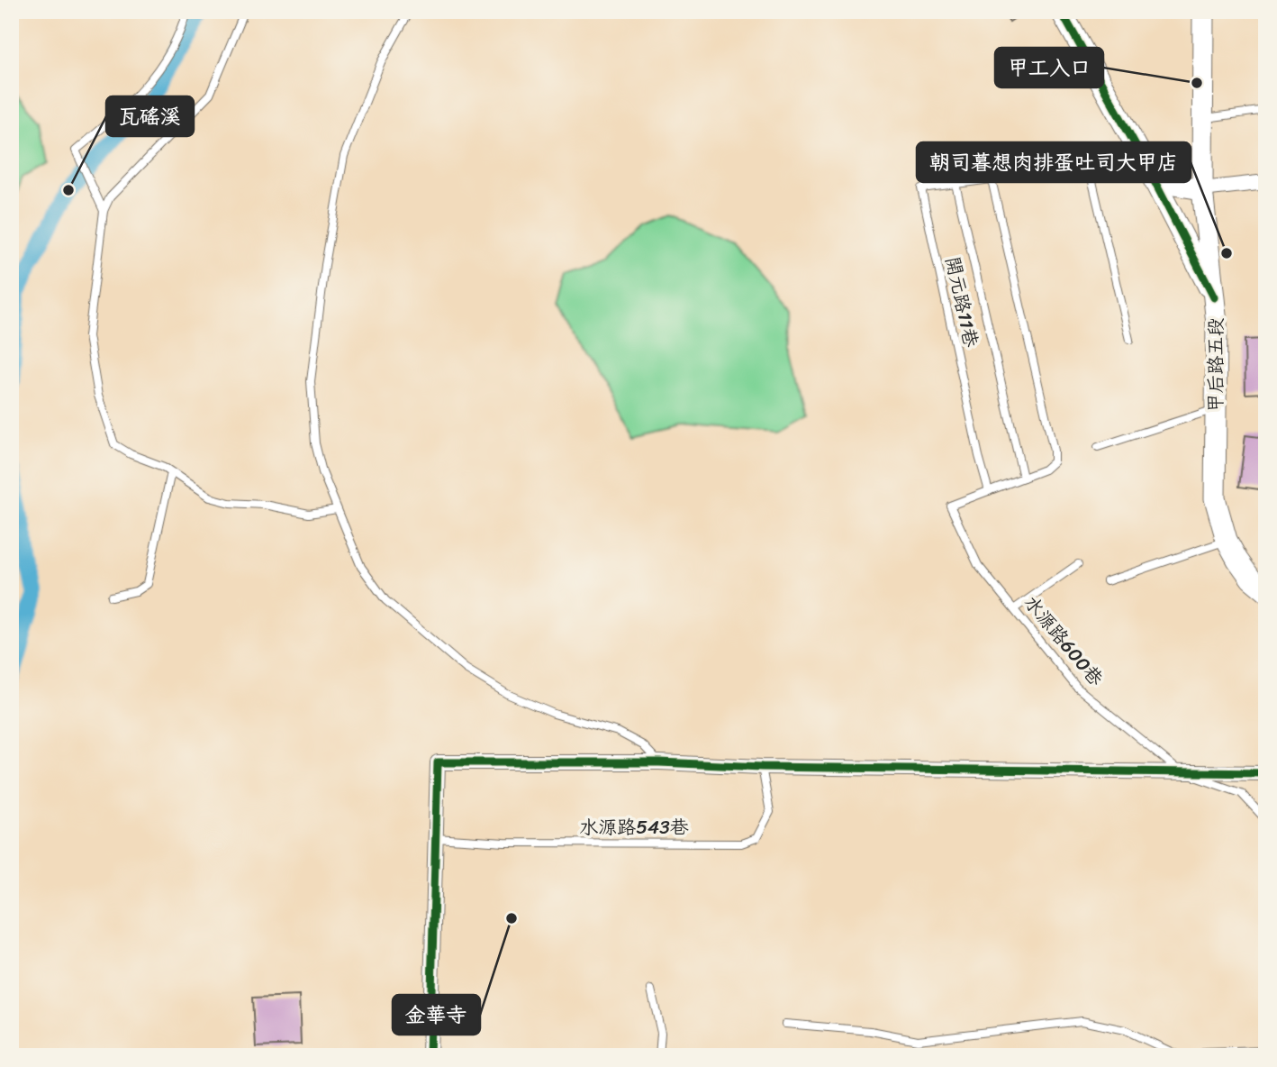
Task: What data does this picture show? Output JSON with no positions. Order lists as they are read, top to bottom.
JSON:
{
  "streets": {
    "main road": ["甲后路五段"],
    "lane": ["開元路11巷", "水源路600巷", "水源路543巷"]
  },
  "crossings": [
    ["開元路11巷", "水源路600巷"]
  ],
  "places": [
    "甲工入口",
    "瓦磘溪",
    "朝司暮想肉排蛋吐司大甲店",
    "金華寺"
  ]
}
